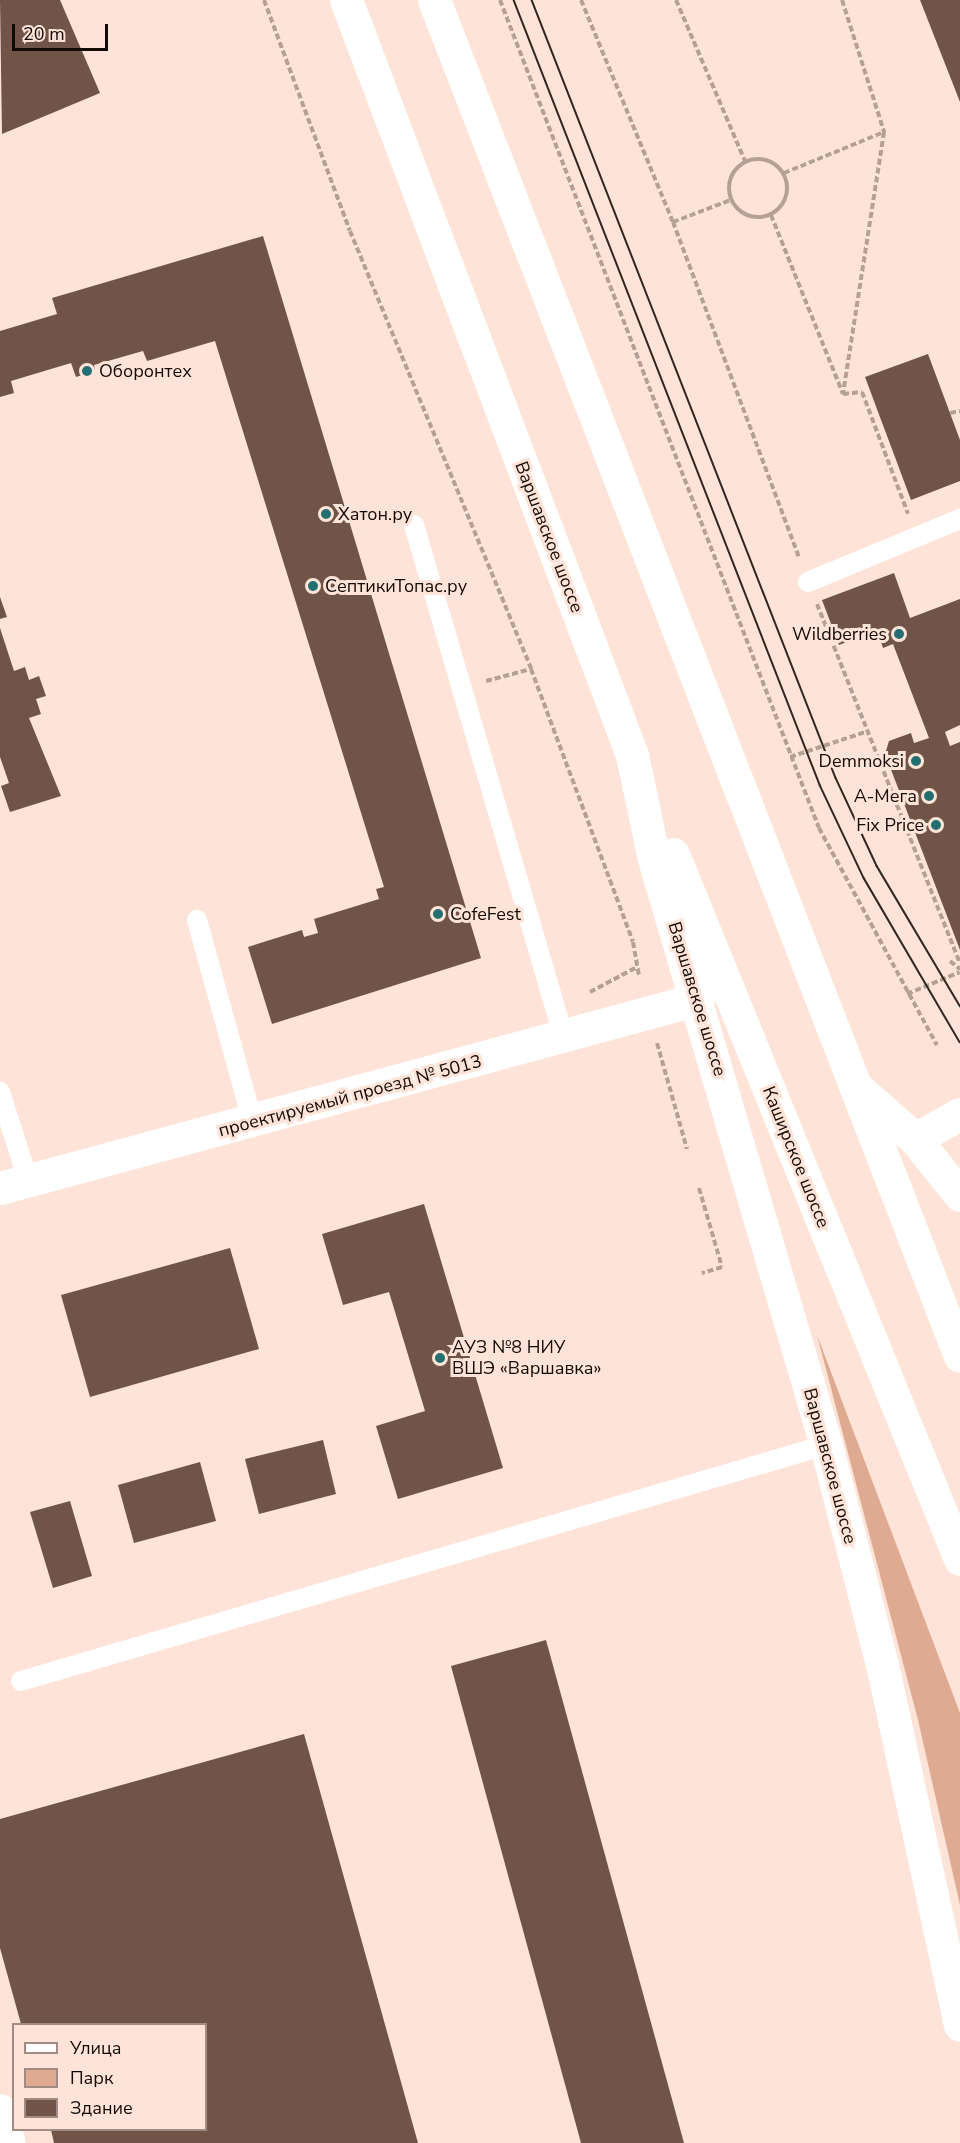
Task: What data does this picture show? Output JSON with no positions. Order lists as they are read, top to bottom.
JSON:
{
  "streets": {
    "main road": ["Варшавское шоссе", "проектируемый проезд № 5013", "Каширское шоссе"]
  },
  "crossings": [
    ["Варшавское шоссе", "проектируемый проезд № 5013"],
    ["Варшавское шоссе", "Каширское шоссе"]
  ],
  "places": [
    "Оборонтех",
    "Хатон.ру",
    "СептикиТопас.ру",
    "Wildberries",
    "Demmoksi",
    "А-Мега",
    "Fix Price",
    "CofeFest",
    "АУЗ №8 НИУ ВШЭ «Варшавка»"
  ],
  "legend": ["Улица", "Парк", "Здание"],
  "scale_bar": "20 m"
}
